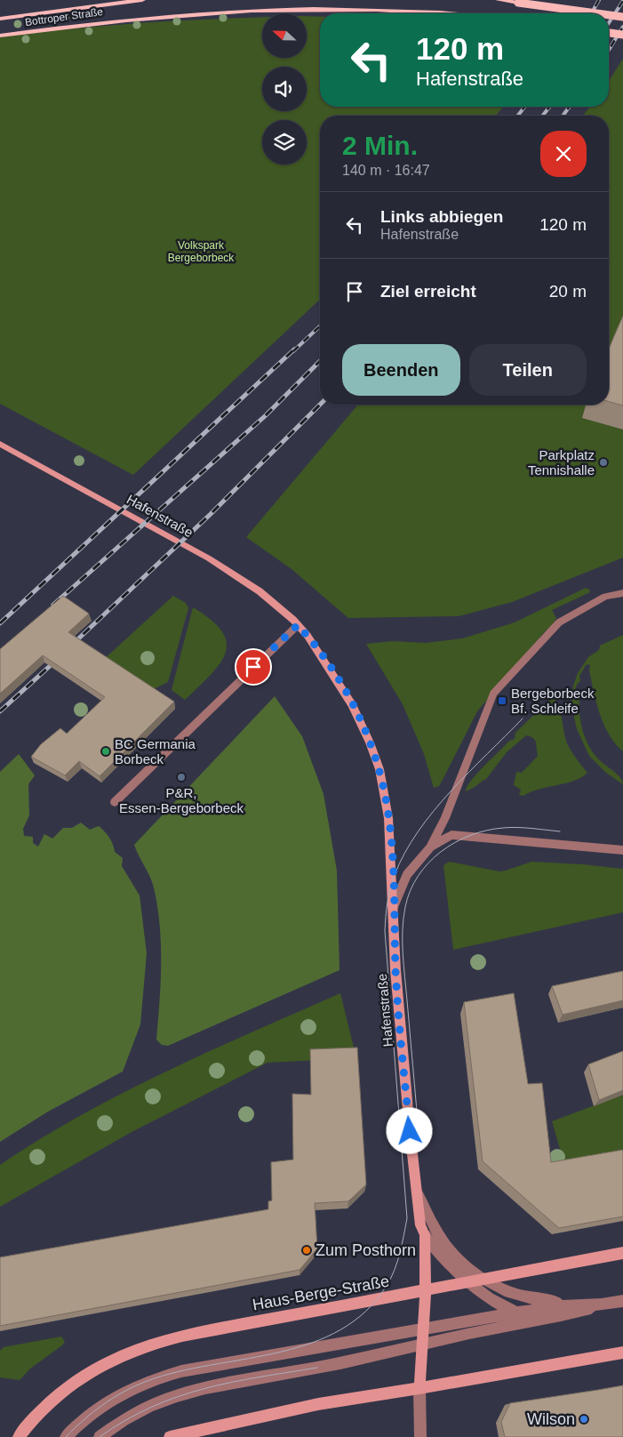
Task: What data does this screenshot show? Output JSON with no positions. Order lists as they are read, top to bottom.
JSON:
{
  "streets": {
    "main road": ["Bottroper Straße", "Hafenstraße", "Haus-Berge-Straße"]
  },
  "crossings": [
    ["Hafenstraße", "Haus-Berge-Straße"]
  ],
  "parks": ["Volkspark Bergeborbeck"],
  "places": {
    "other": [
      "Parkplatz Tennishalle",
      "BC Germania Borbeck",
      "P&R, Essen-Bergeborbeck",
      "Zum Posthorn",
      "Wilson"
    ],
    "transit": ["Bergeborbeck Bf. Schleife"]
  },
  "north": "left",
  "page": {
    "turn": ["120 m", "Hafenstraße"],
    "heading": ["2 Min.", "140 m · 16:47"],
    "list": [
      {
        "name": "Links abbiegen",
        "note": "Hafenstraße",
        "value": "120 m"
      },
      {
        "name": "Ziel erreicht",
        "value": "20 m"
      }
    ],
    "buttons": ["Beenden", "Teilen"]
  }
}
